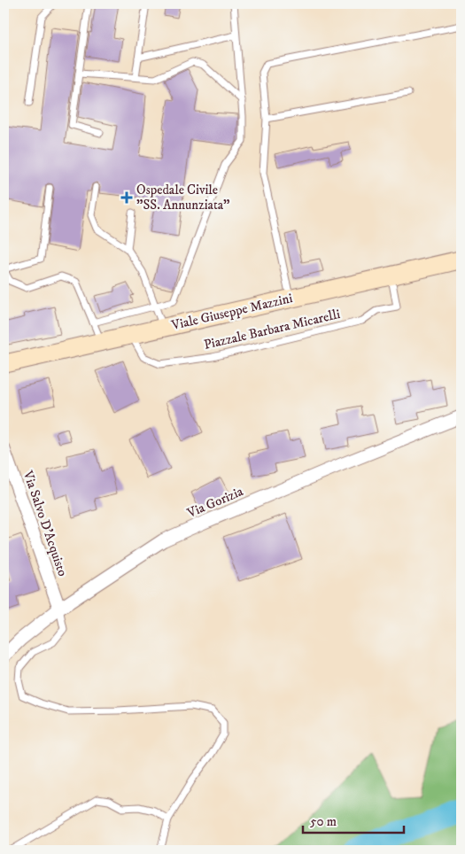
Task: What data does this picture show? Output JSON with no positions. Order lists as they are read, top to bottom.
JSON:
{
  "streets": {
    "main road": ["Viale Giuseppe Mazzini"],
    "street": ["Via Gorizia", "Via Salvo D'Acquisto"],
    "lane": ["Piazzale Barbara Micarelli"]
  },
  "crossings": [
    ["Viale Giuseppe Mazzini", "Piazzale Barbara Micarelli"],
    ["Via Gorizia", "Via Salvo D'Acquisto"]
  ],
  "places": {
    "health": ["Ospedale Civile \"SS. Annunziata\""]
  },
  "scale_bar": "50 m"
}
